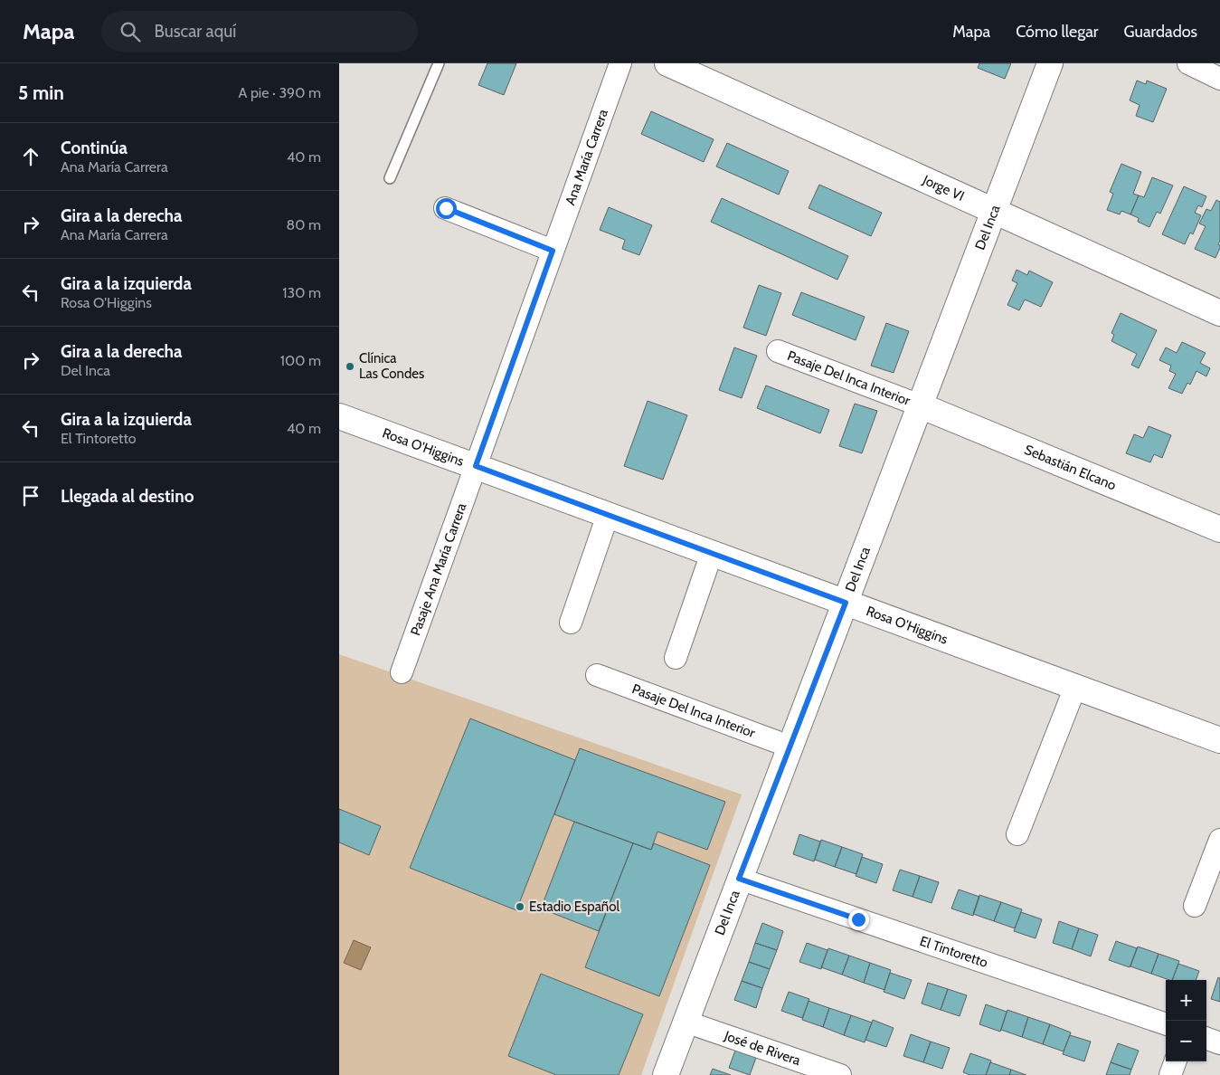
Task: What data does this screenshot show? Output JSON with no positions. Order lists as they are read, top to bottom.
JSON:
{
  "streets": {
    "street": [
      "Ana María Carrera",
      "Jorge VI",
      "Del Inca",
      "Pasaje Del Inca Interior",
      "Rosa O'Higgins",
      "Sebastián Elcano",
      "Pasaje Ana María Carrera",
      "El Tintoretto",
      "José de Rivera"
    ]
  },
  "crossings": [
    ["Ana María Carrera", "Rosa O'Higgins"],
    ["Ana María Carrera", "Pasaje Ana María Carrera"],
    ["Jorge VI", "Del Inca"],
    ["Del Inca", "Pasaje Del Inca Interior"],
    ["Del Inca", "Rosa O'Higgins"],
    ["Del Inca", "Sebastián Elcano"],
    ["Del Inca", "El Tintoretto"],
    ["Del Inca", "José de Rivera"],
    ["Pasaje Del Inca Interior", "Sebastián Elcano"],
    ["Rosa O'Higgins", "Pasaje Ana María Carrera"]
  ],
  "places": ["Clínica Las Condes", "Estadio Español"],
  "page": {
    "header": "Mapa",
    "search": "Buscar aquí",
    "nav": ["Mapa", "Cómo llegar", "Guardados"],
    "heading": ["5 min", "A pie · 390 m"],
    "list": [
      ["Continúa", "Ana María Carrera", "40 m"],
      ["Gira a la derecha", "Ana María Carrera", "80 m"],
      ["Gira a la izquierda", "Rosa O'Higgins", "130 m"],
      ["Gira a la derecha", "Del Inca", "100 m"],
      ["Gira a la izquierda", "El Tintoretto", "40 m"],
      "Llegada al destino"
    ],
    "map_buttons": ["+", "−"]
  }
}
